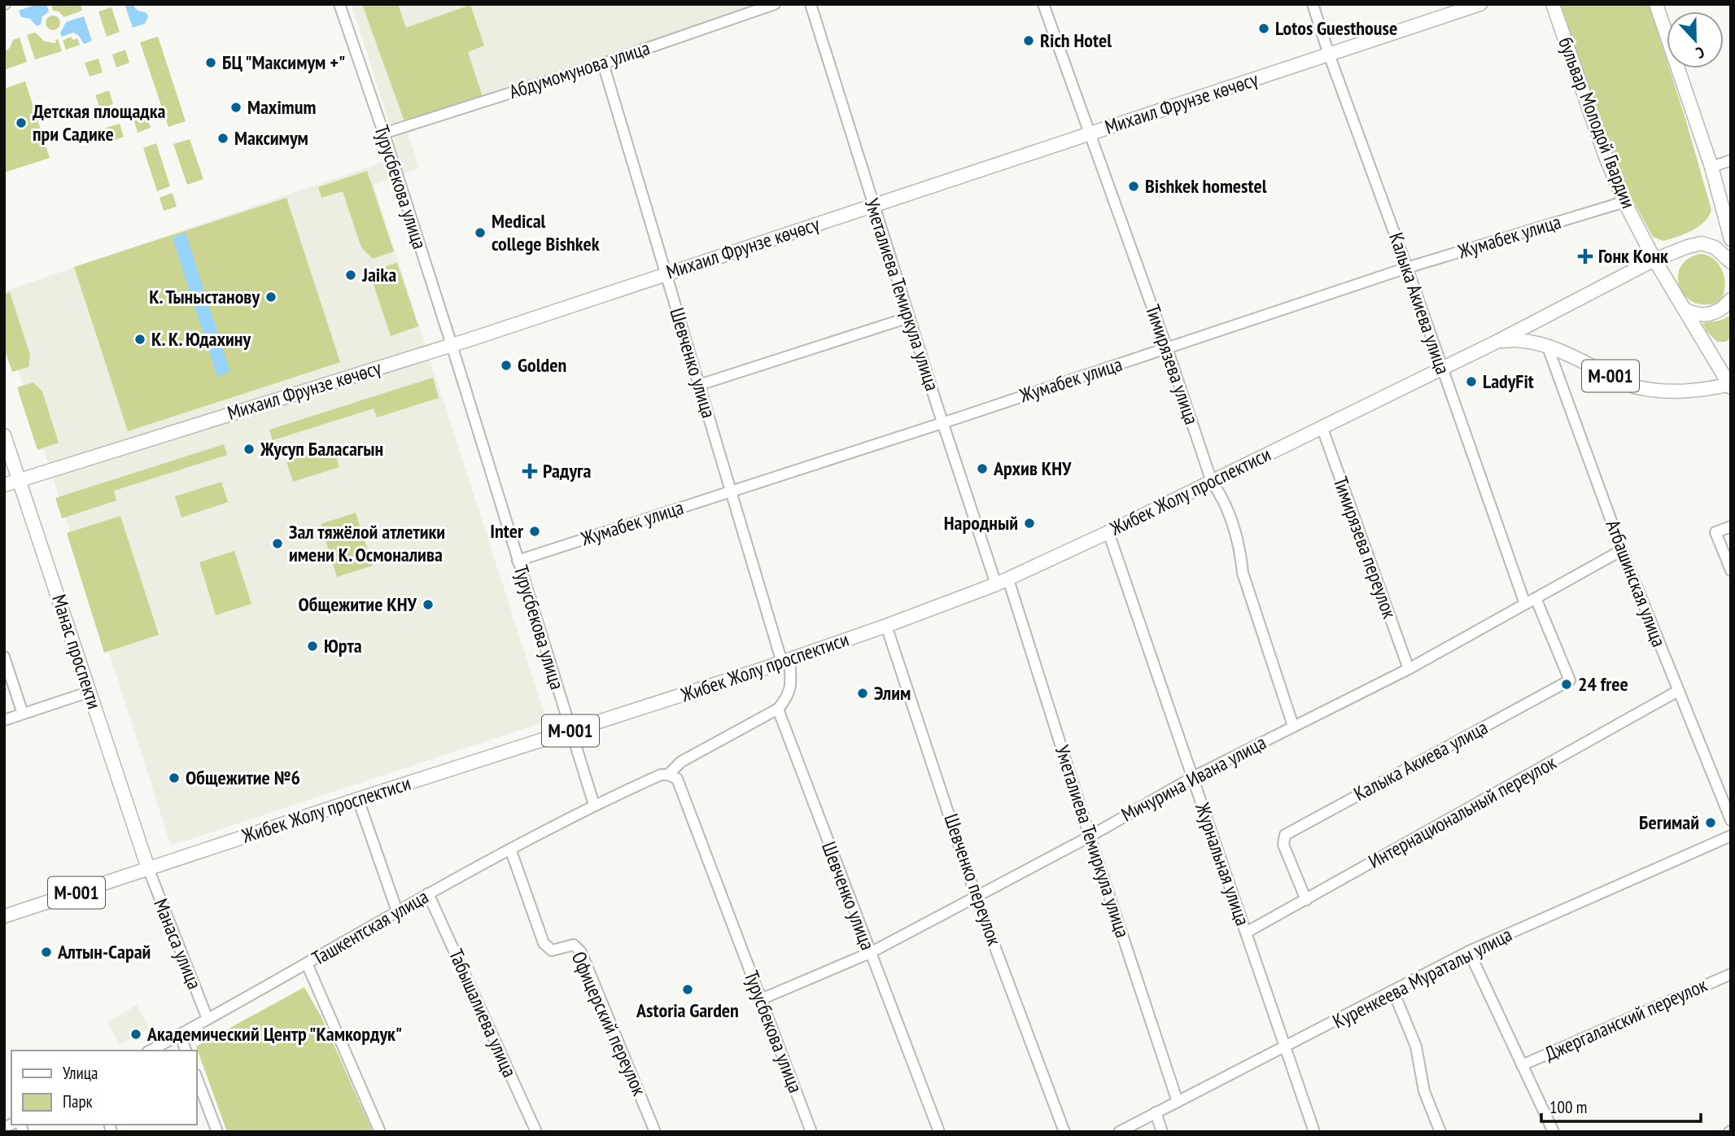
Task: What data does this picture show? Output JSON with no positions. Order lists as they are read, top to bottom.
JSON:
{
  "streets": {
    "main road": [
      "Михаил Фрунзе көчөсү",
      "бульвар Молодой Гвардии",
      "М-001",
      "Жибек Жолу проспектиси",
      "Манас проспекти"
    ],
    "street": [
      "Абдумомунова улица",
      "Турусбекова улица",
      "Жумабек улица",
      "Уметалиева Темиркула улица",
      "Калыка Акиева улица",
      "Шевченко улица",
      "Тимирязева улица",
      "Тимирязева переулок",
      "Атбашинская улица",
      "Мичурина Ивана улица",
      "Интернациональный переулок",
      "Журнальная улица",
      "Шевченко переулок",
      "Ташкентская улица",
      "Манаса улица",
      "Куренкеева Мураталы улица",
      "Табышалиева улица",
      "Джергаланский переулок",
      "Офицерский переулок"
    ]
  },
  "crossings": [
    ["Абдумомунова улица", "Турусбекова улица"],
    ["Абдумомунова улица", "Шевченко улица"],
    ["Михаил Фрунзе көчөсү", "Турусбекова улица"],
    ["Михаил Фрунзе көчөсү", "Уметалиева Темиркула улица"],
    ["Михаил Фрунзе көчөсү", "Калыка Акиева улица"],
    ["Михаил Фрунзе көчөсү", "Шевченко улица"],
    ["Михаил Фрунзе көчөсү", "Тимирязева улица"],
    ["Михаил Фрунзе көчөсү", "Манас проспекти"],
    ["бульвар Молодой Гвардии", "Жумабек улица"],
    ["бульвар Молодой Гвардии", "Жибек Жолу проспектиси"],
    ["Турусбекова улица", "Жумабек улица"],
    ["Турусбекова улица", "Жибек Жолу проспектиси"],
    ["Турусбекова улица", "Мичурина Ивана улица"],
    ["Турусбекова улица", "Ташкентская улица"],
    ["Жумабек улица", "Уметалиева Темиркула улица"],
    ["Жумабек улица", "Калыка Акиева улица"],
    ["Жумабек улица", "Шевченко улица"],
    ["Жумабек улица", "Тимирязева улица"],
    ["Уметалиева Темиркула улица", "Жибек Жолу проспектиси"],
    ["Уметалиева Темиркула улица", "Мичурина Ивана улица"],
    ["Уметалиева Темиркула улица", "Куренкеева Мураталы улица"],
    ["Калыка Акиева улица", "Жибек Жолу проспектиси"],
    ["Калыка Акиева улица", "Мичурина Ивана улица"],
    ["Калыка Акиева улица", "Интернациональный переулок"],
    ["Шевченко улица", "Жибек Жолу проспектиси"],
    ["Шевченко улица", "Мичурина Ивана улица"],
    ["Тимирязева улица", "Жибек Жолу проспектиси"],
    ["Тимирязева улица", "Мичурина Ивана улица"],
    ["Жибек Жолу проспектиси", "Тимирязева переулок"],
    ["Жибек Жолу проспектиси", "Атбашинская улица"],
    ["Жибек Жолу проспектиси", "Манас проспекти"],
    ["Жибек Жолу проспектиси", "Журнальная улица"],
    ["Жибек Жолу проспектиси", "Шевченко переулок"],
    ["Жибек Жолу проспектиси", "Манаса улица"],
    ["Тимирязева переулок", "Мичурина Ивана улица"],
    ["Атбашинская улица", "Мичурина Ивана улица"],
    ["Атбашинская улица", "Интернациональный переулок"],
    ["Манас проспекти", "Манаса улица"],
    ["Мичурина Ивана улица", "Журнальная улица"],
    ["Мичурина Ивана улица", "Шевченко переулок"],
    ["Интернациональный переулок", "Журнальная улица"],
    ["Журнальная улица", "Куренкеева Мураталы улица"],
    ["Ташкентская улица", "Манаса улица"],
    ["Ташкентская улица", "Табышалиева улица"],
    ["Ташкентская улица", "Офицерский переулок"]
  ],
  "places": {
    "other": [
      "Lotos Guesthouse",
      "Rich Hotel",
      "БЦ \"Максимум +\"",
      "Maximum",
      "Детская площадка при Садике",
      "Максимум",
      "Bishkek homestel",
      "Medical college Bishkek",
      "Jaika",
      "К. Тыныстанову",
      "К. К. Юдахину",
      "Golden",
      "LadyFit",
      "Жусуп Баласагын",
      "Архив КНУ",
      "Народный",
      "Inter",
      "Зал тяжёлой атлетики имени К. Осмоналива",
      "Общежитие КНУ",
      "Юрта",
      "24 free",
      "Элим",
      "Общежитие №6",
      "Бегимай",
      "Алтын-Сарай",
      "Astoria Garden",
      "Академический Центр \"Камкордук\""
    ],
    "health": ["Гонк Конк", "Радуга"]
  },
  "legend": ["Улица", "Парк"],
  "scale_bar": "100 m",
  "north": "bottom"
}
